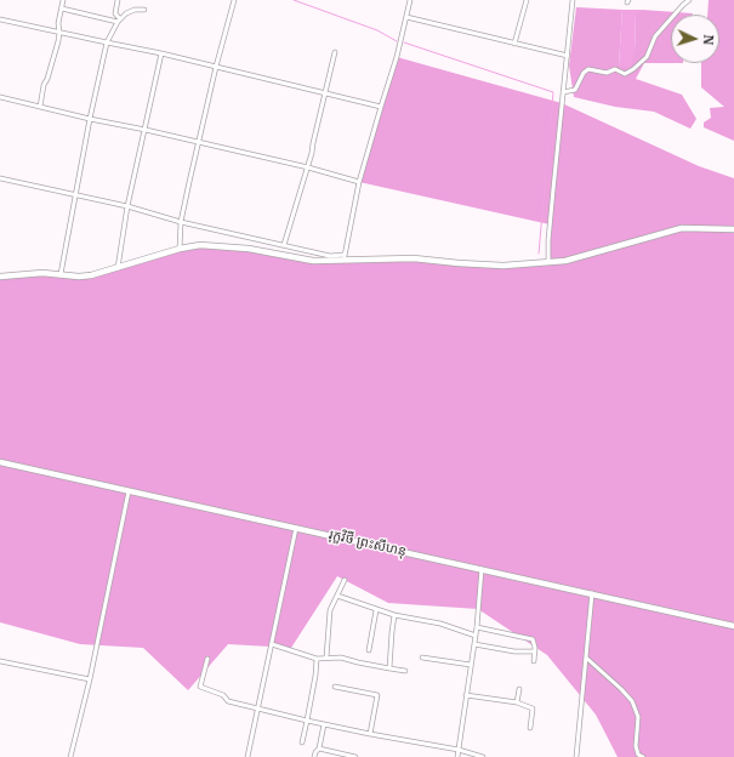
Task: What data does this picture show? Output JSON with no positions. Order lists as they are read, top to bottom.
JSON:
{
  "streets": {
    "street": ["រុក្ខវិថី ព្រះសីហនុ"]
  },
  "north": "right"
}
